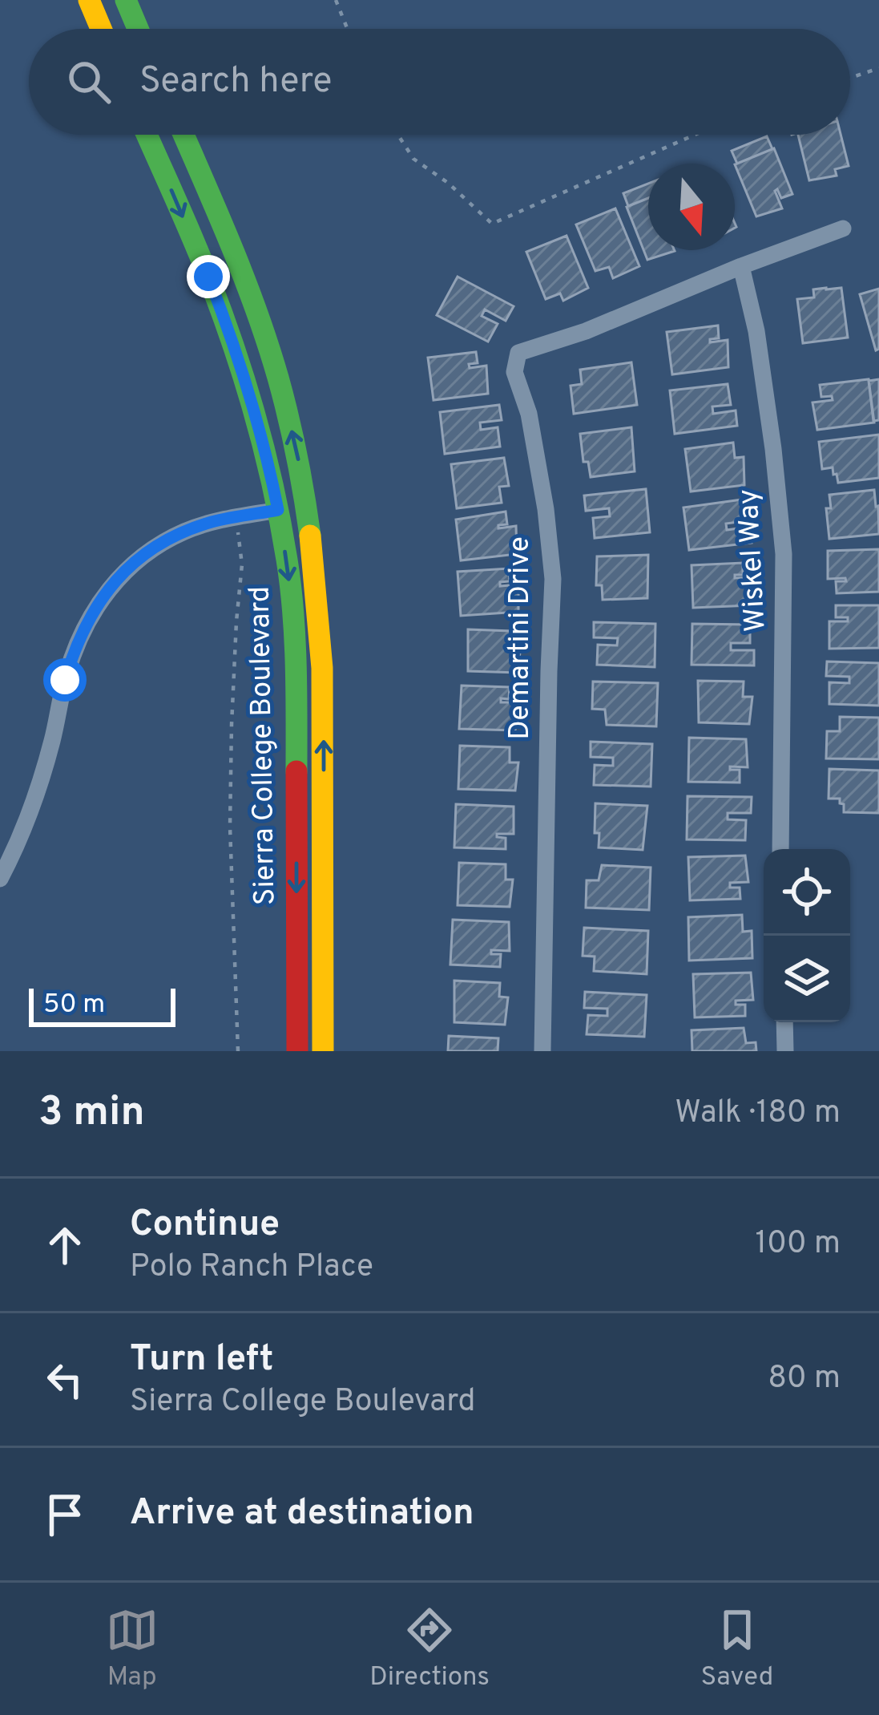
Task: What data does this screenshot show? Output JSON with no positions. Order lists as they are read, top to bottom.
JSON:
{
  "streets": {
    "main road": ["Sierra College Boulevard"],
    "street": ["Wiskel Way", "Demartini Drive"]
  },
  "crossings": [
    ["Wiskel Way", "Demartini Drive"]
  ],
  "scale_bar": "50 m",
  "north": "bottom",
  "page": {
    "search": "Search here",
    "scale": "50 m",
    "heading": ["3 min", "Walk · 180 m"],
    "list": [
      ["Continue", "Polo Ranch Place", "100 m"],
      ["Turn left", "Sierra College Boulevard", "80 m"],
      "Arrive at destination"
    ],
    "nav": ["Map", "Directions", "Saved"]
  }
}
